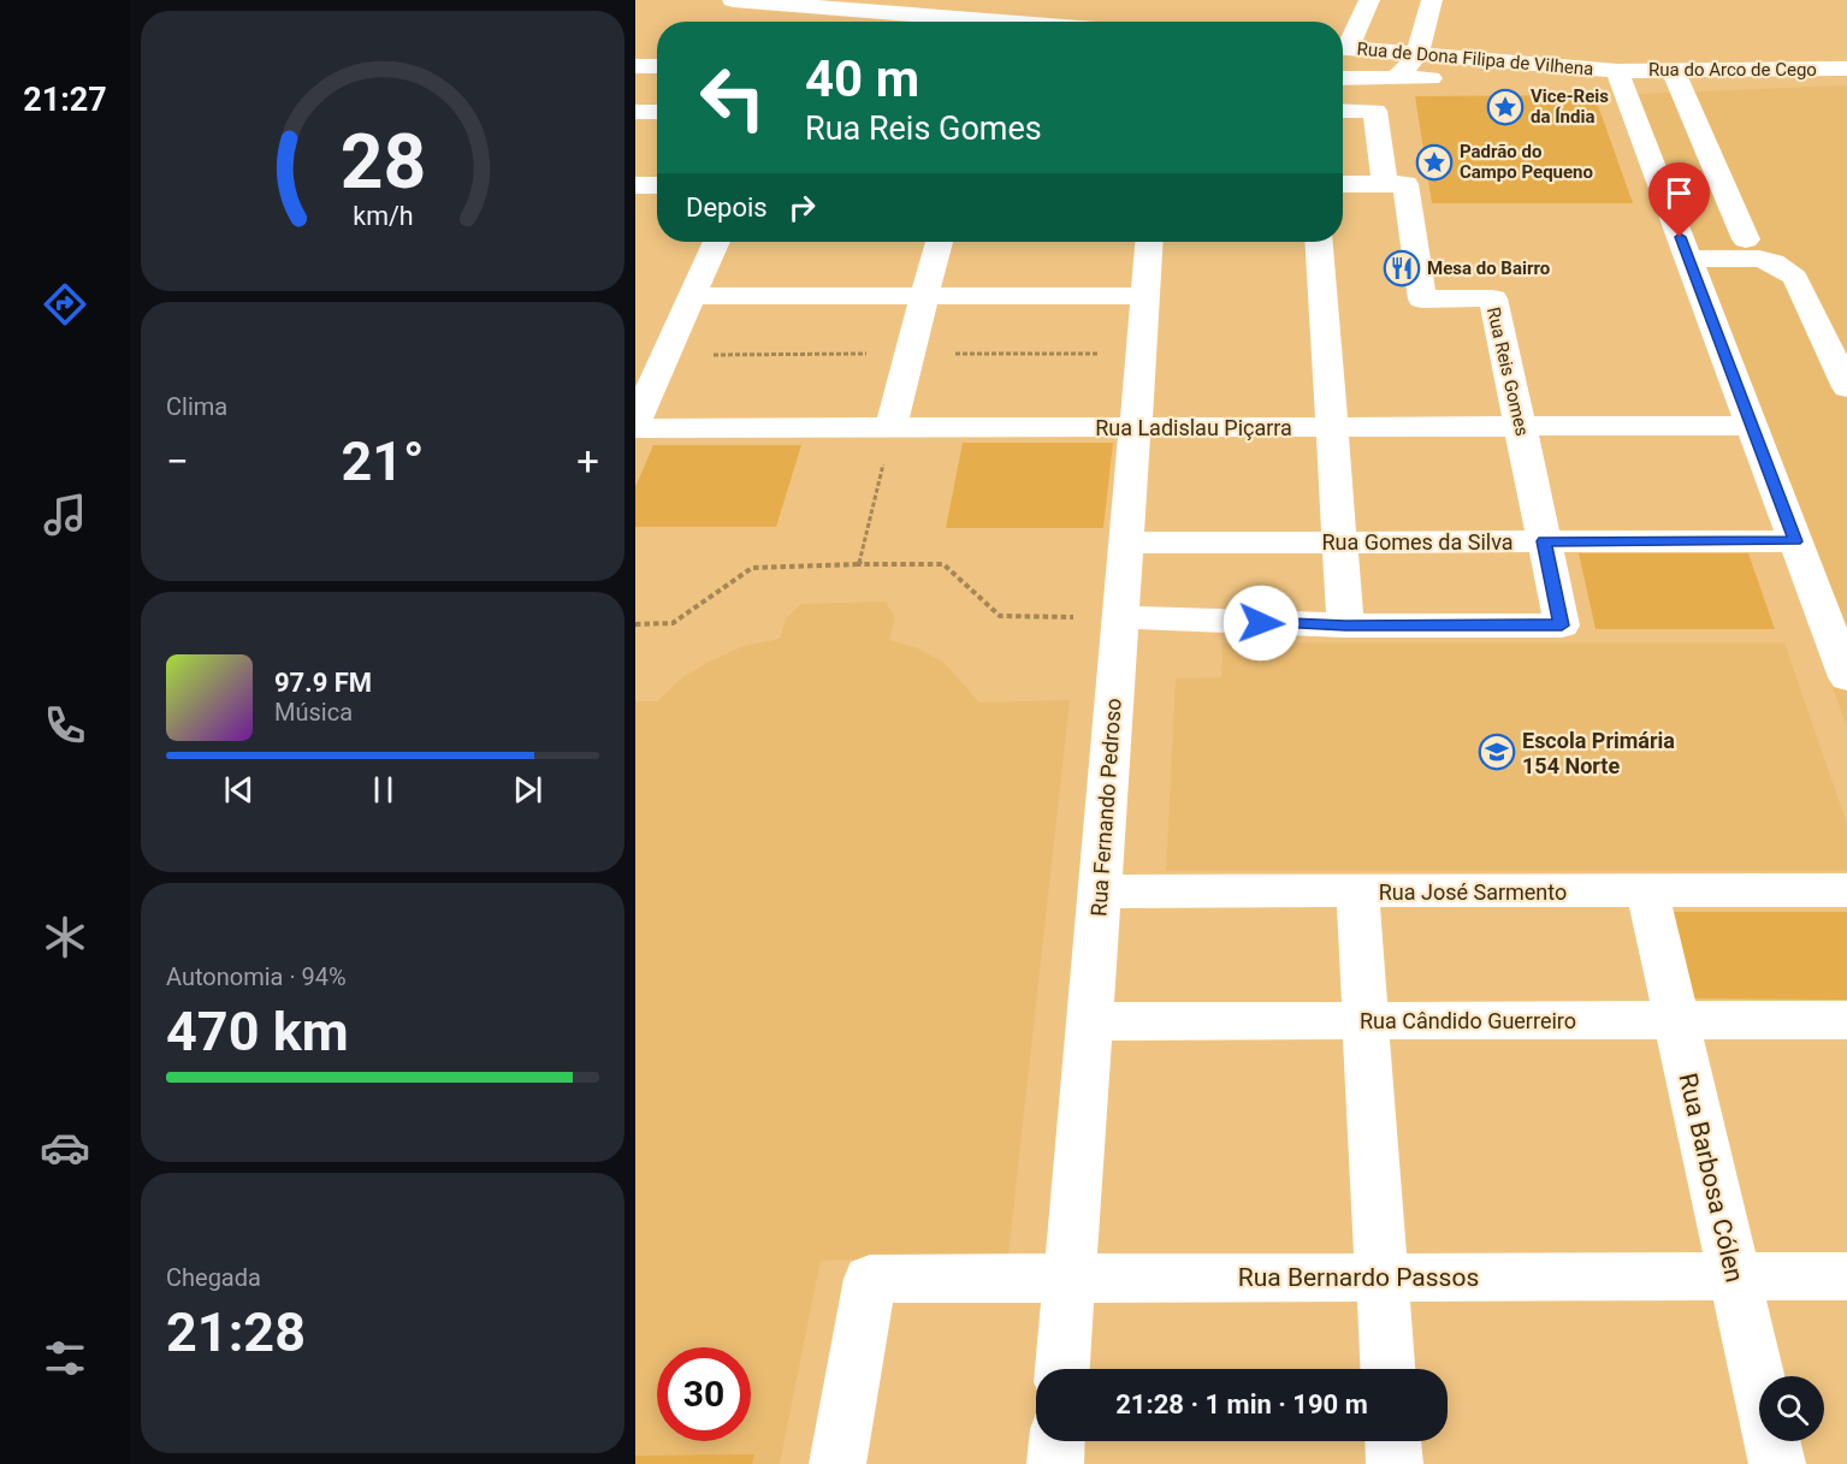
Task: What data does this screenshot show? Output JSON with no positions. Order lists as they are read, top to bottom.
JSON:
{
  "streets": {
    "street": [
      "Rua de Dona Filipa de Vilhena",
      "Rua do Arco de Cego",
      "Rua Reis Gomes",
      "Rua Ladislau Piçarra",
      "Rua Gomes da Silva",
      "Rua Fernando Pedroso",
      "Rua José Sarmento",
      "Rua Cândido Guerreiro",
      "Rua Barbosa Cólen",
      "Rua Bernardo Passos"
    ]
  },
  "crossings": [
    ["Rua de Dona Filipa de Vilhena", "Rua do Arco de Cego"],
    ["Rua Reis Gomes", "Rua Ladislau Piçarra"],
    ["Rua Reis Gomes", "Rua Gomes da Silva"],
    ["Rua Ladislau Piçarra", "Rua Fernando Pedroso"],
    ["Rua Gomes da Silva", "Rua Fernando Pedroso"],
    ["Rua Fernando Pedroso", "Rua José Sarmento"],
    ["Rua Fernando Pedroso", "Rua Cândido Guerreiro"],
    ["Rua Fernando Pedroso", "Rua Bernardo Passos"],
    ["Rua José Sarmento", "Rua Barbosa Cólen"],
    ["Rua Cândido Guerreiro", "Rua Barbosa Cólen"],
    ["Rua Barbosa Cólen", "Rua Bernardo Passos"]
  ],
  "places": {
    "place": ["Vice-Reis da Índia", "Padrão do Campo Pequeno"],
    "restaurant": ["Mesa do Bairro"],
    "school or university": ["Escola Primária 154 Norte"]
  },
  "page": {
    "tabs": "21:27",
    "turn": ["40 m", "Rua Reis Gomes"],
    "then": "Depois",
    "tile": [
      "Clima",
      ["Autonomia · 94%", "470 km"],
      ["Chegada", "21:28"]
    ],
    "heat": ["−", "21°", "+"],
    "song": ["97.9 FM", "Música"],
    "limit": "30",
    "trip": "21:28 · 1 min · 190 m",
    "gauge": ["28", "km/h"]
  }
}
